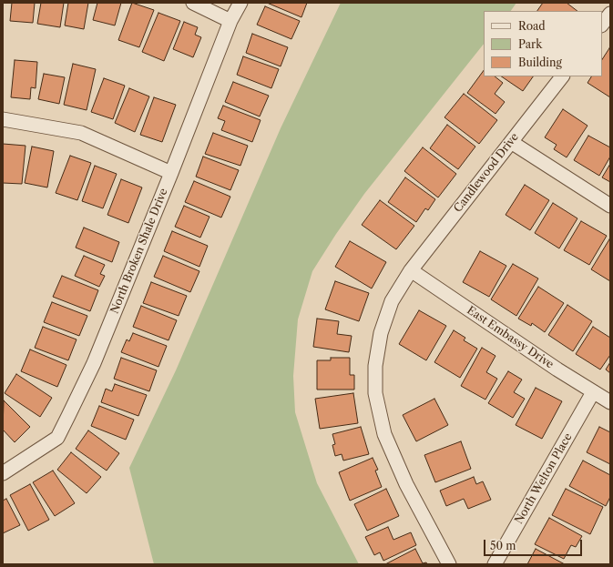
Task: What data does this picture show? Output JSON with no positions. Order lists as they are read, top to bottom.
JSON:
{
  "streets": {
    "street": [
      "Candlewood Drive",
      "North Broken Shale Drive",
      "East Embassy Drive",
      "North Welton Place"
    ]
  },
  "crossings": [
    ["Candlewood Drive", "East Embassy Drive"],
    ["East Embassy Drive", "North Welton Place"]
  ],
  "legend": ["Road", "Park", "Building"],
  "scale_bar": "50 m"
}
